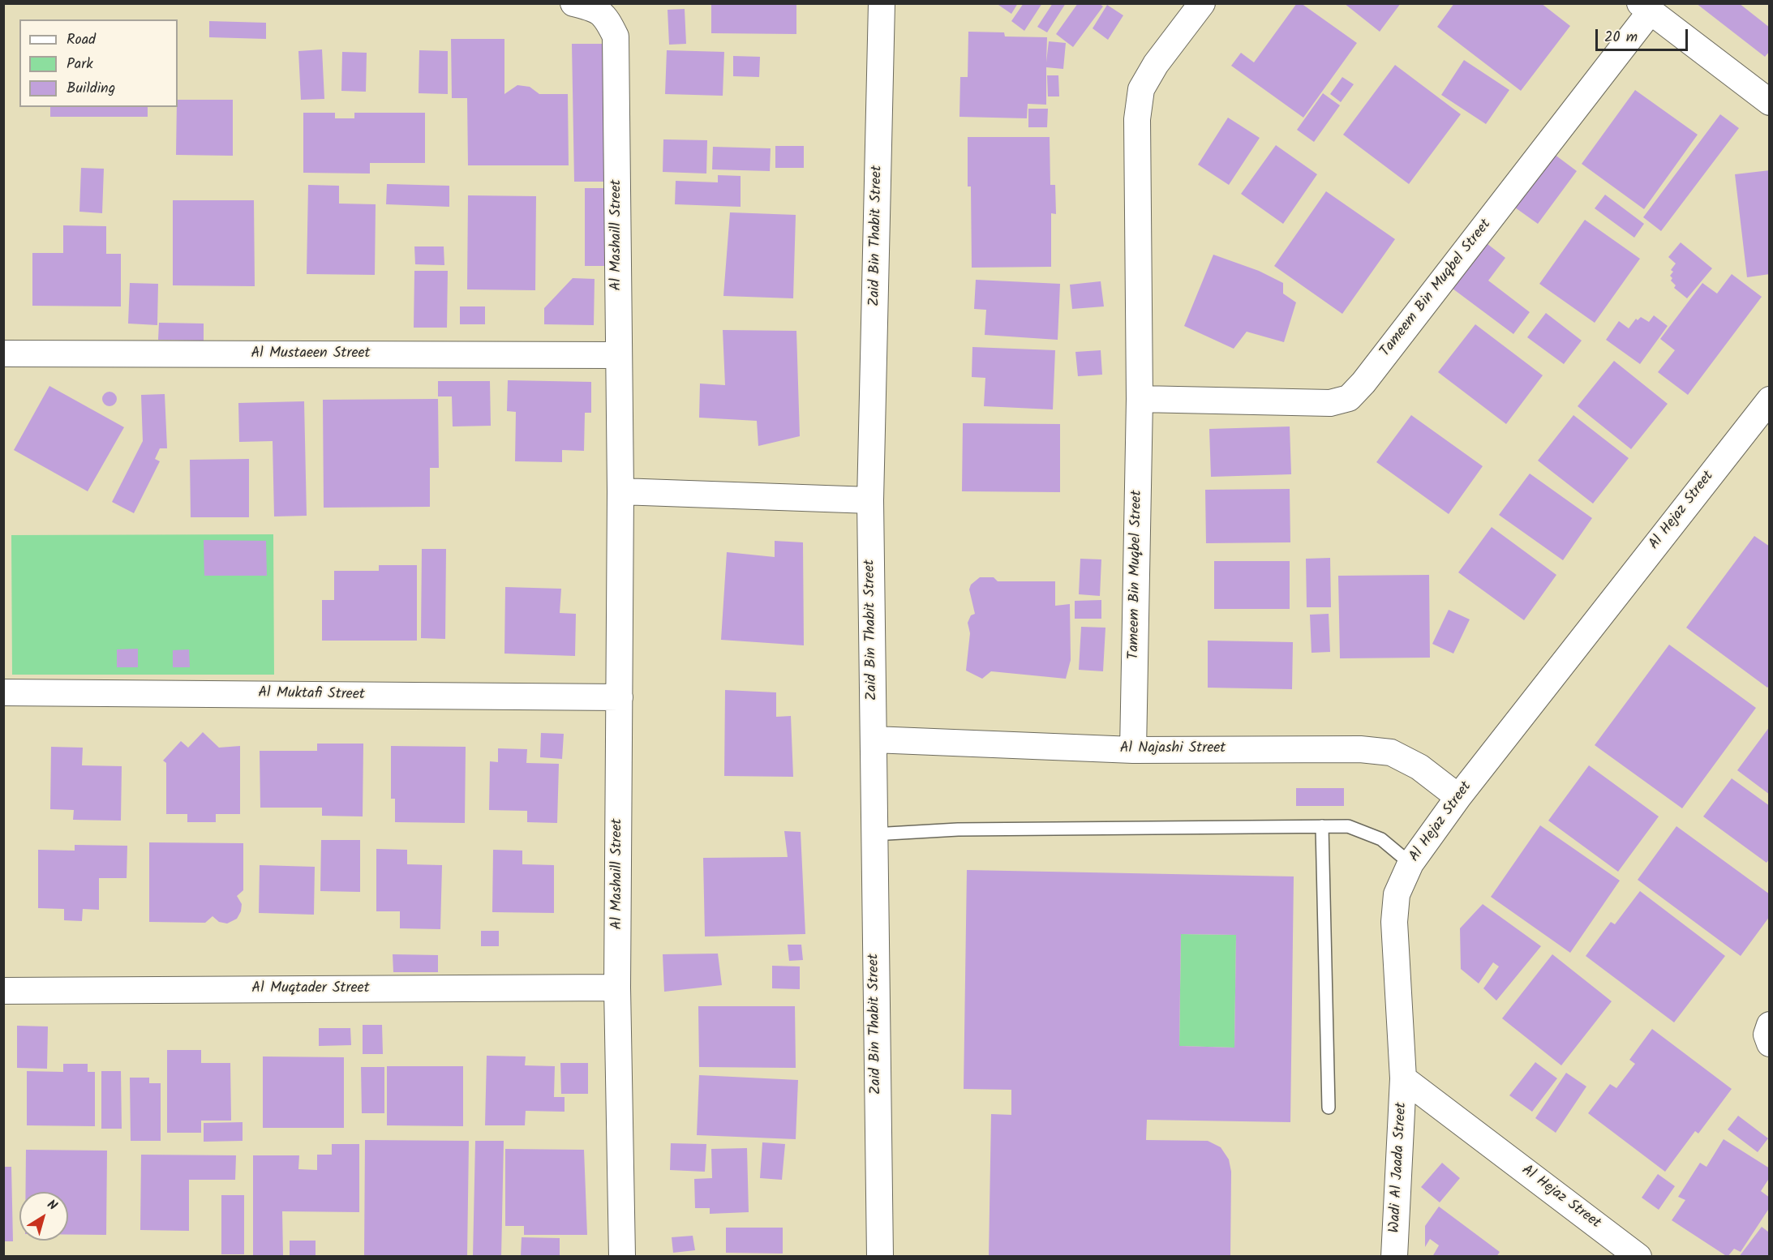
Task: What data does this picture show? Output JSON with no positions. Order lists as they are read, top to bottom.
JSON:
{
  "streets": {
    "street": [
      "Al Mashaill Street",
      "Zaid Bin Thabit Street",
      "Tameem Bin Muqbel Street",
      "Al Mustaeen Street",
      "Al Hejaz Street",
      "Al Muktafi Street",
      "Al Najashi Street",
      "Al Muqtader Street",
      "Wadi Al Jaada Street"
    ]
  },
  "crossings": [
    ["Al Mashaill Street", "Al Mustaeen Street"],
    ["Al Mashaill Street", "Al Muktafi Street"],
    ["Al Mashaill Street", "Al Muqtader Street"],
    ["Zaid Bin Thabit Street", "Al Najashi Street"],
    ["Tameem Bin Muqbel Street", "Al Najashi Street"],
    ["Al Hejaz Street", "Al Najashi Street"],
    ["Al Hejaz Street", "Wadi Al Jaada Street"]
  ],
  "legend": ["Road", "Park", "Building"],
  "scale_bar": "20 m",
  "north": "top right"
}
